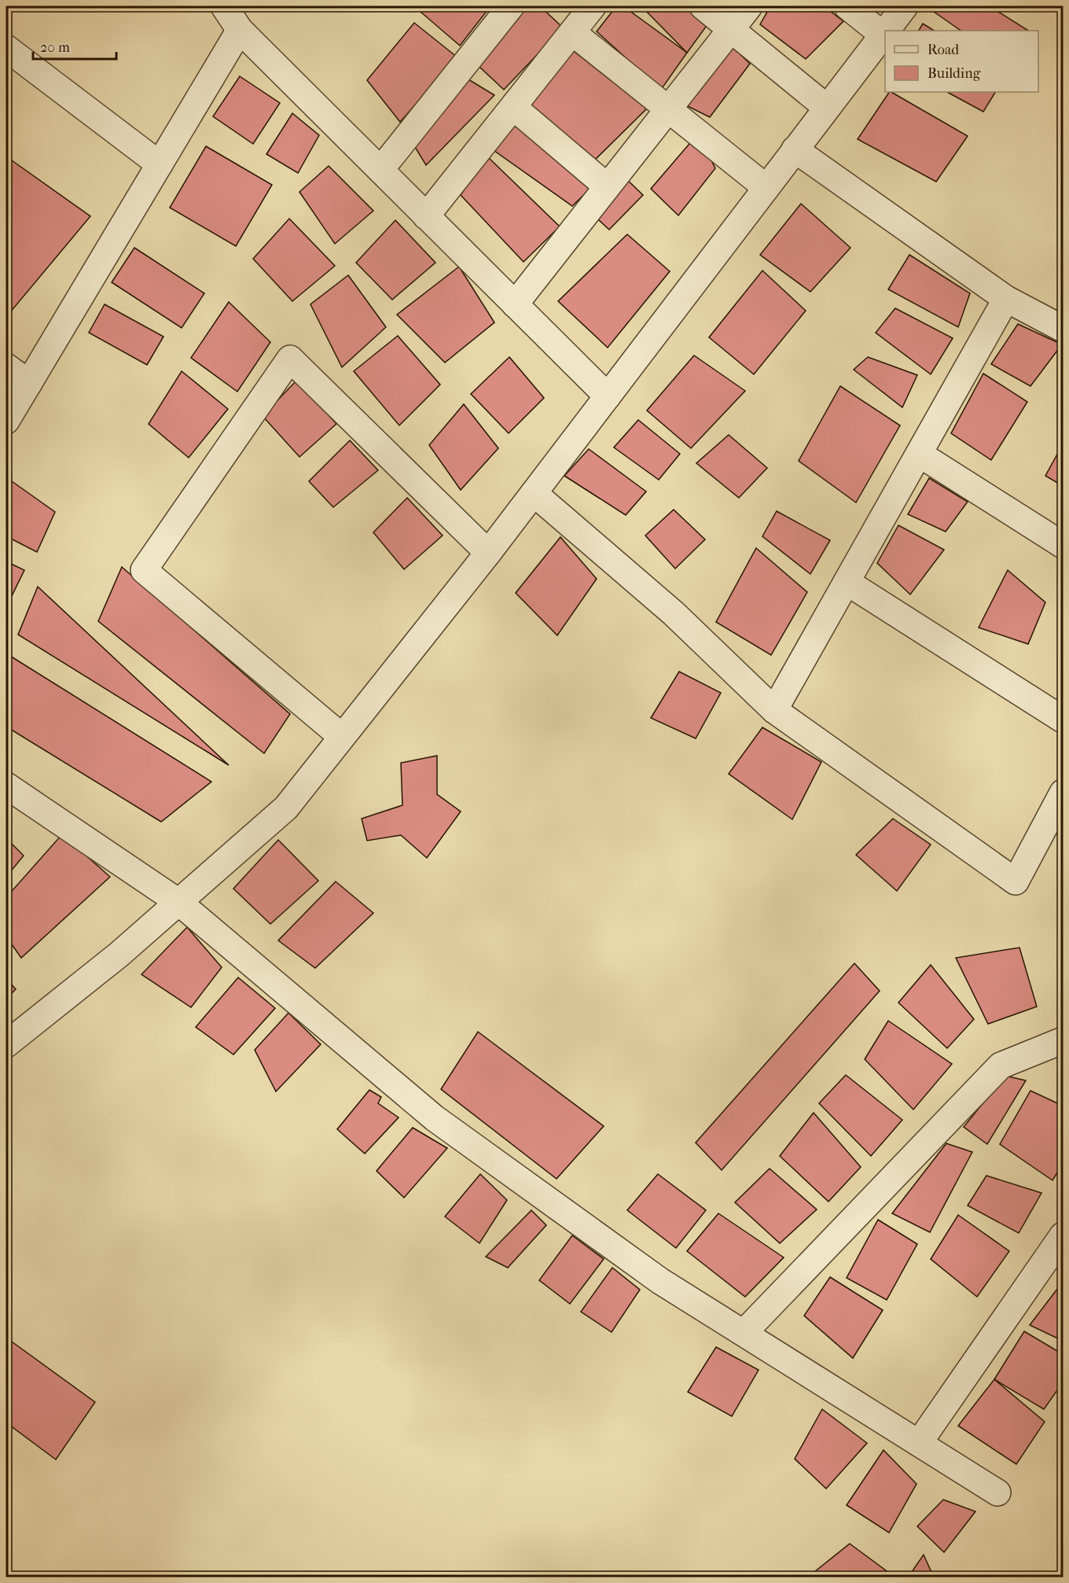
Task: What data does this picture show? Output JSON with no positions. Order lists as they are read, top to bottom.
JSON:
{
  "legend": ["Road", "Building"],
  "scale_bar": "20 m"
}
